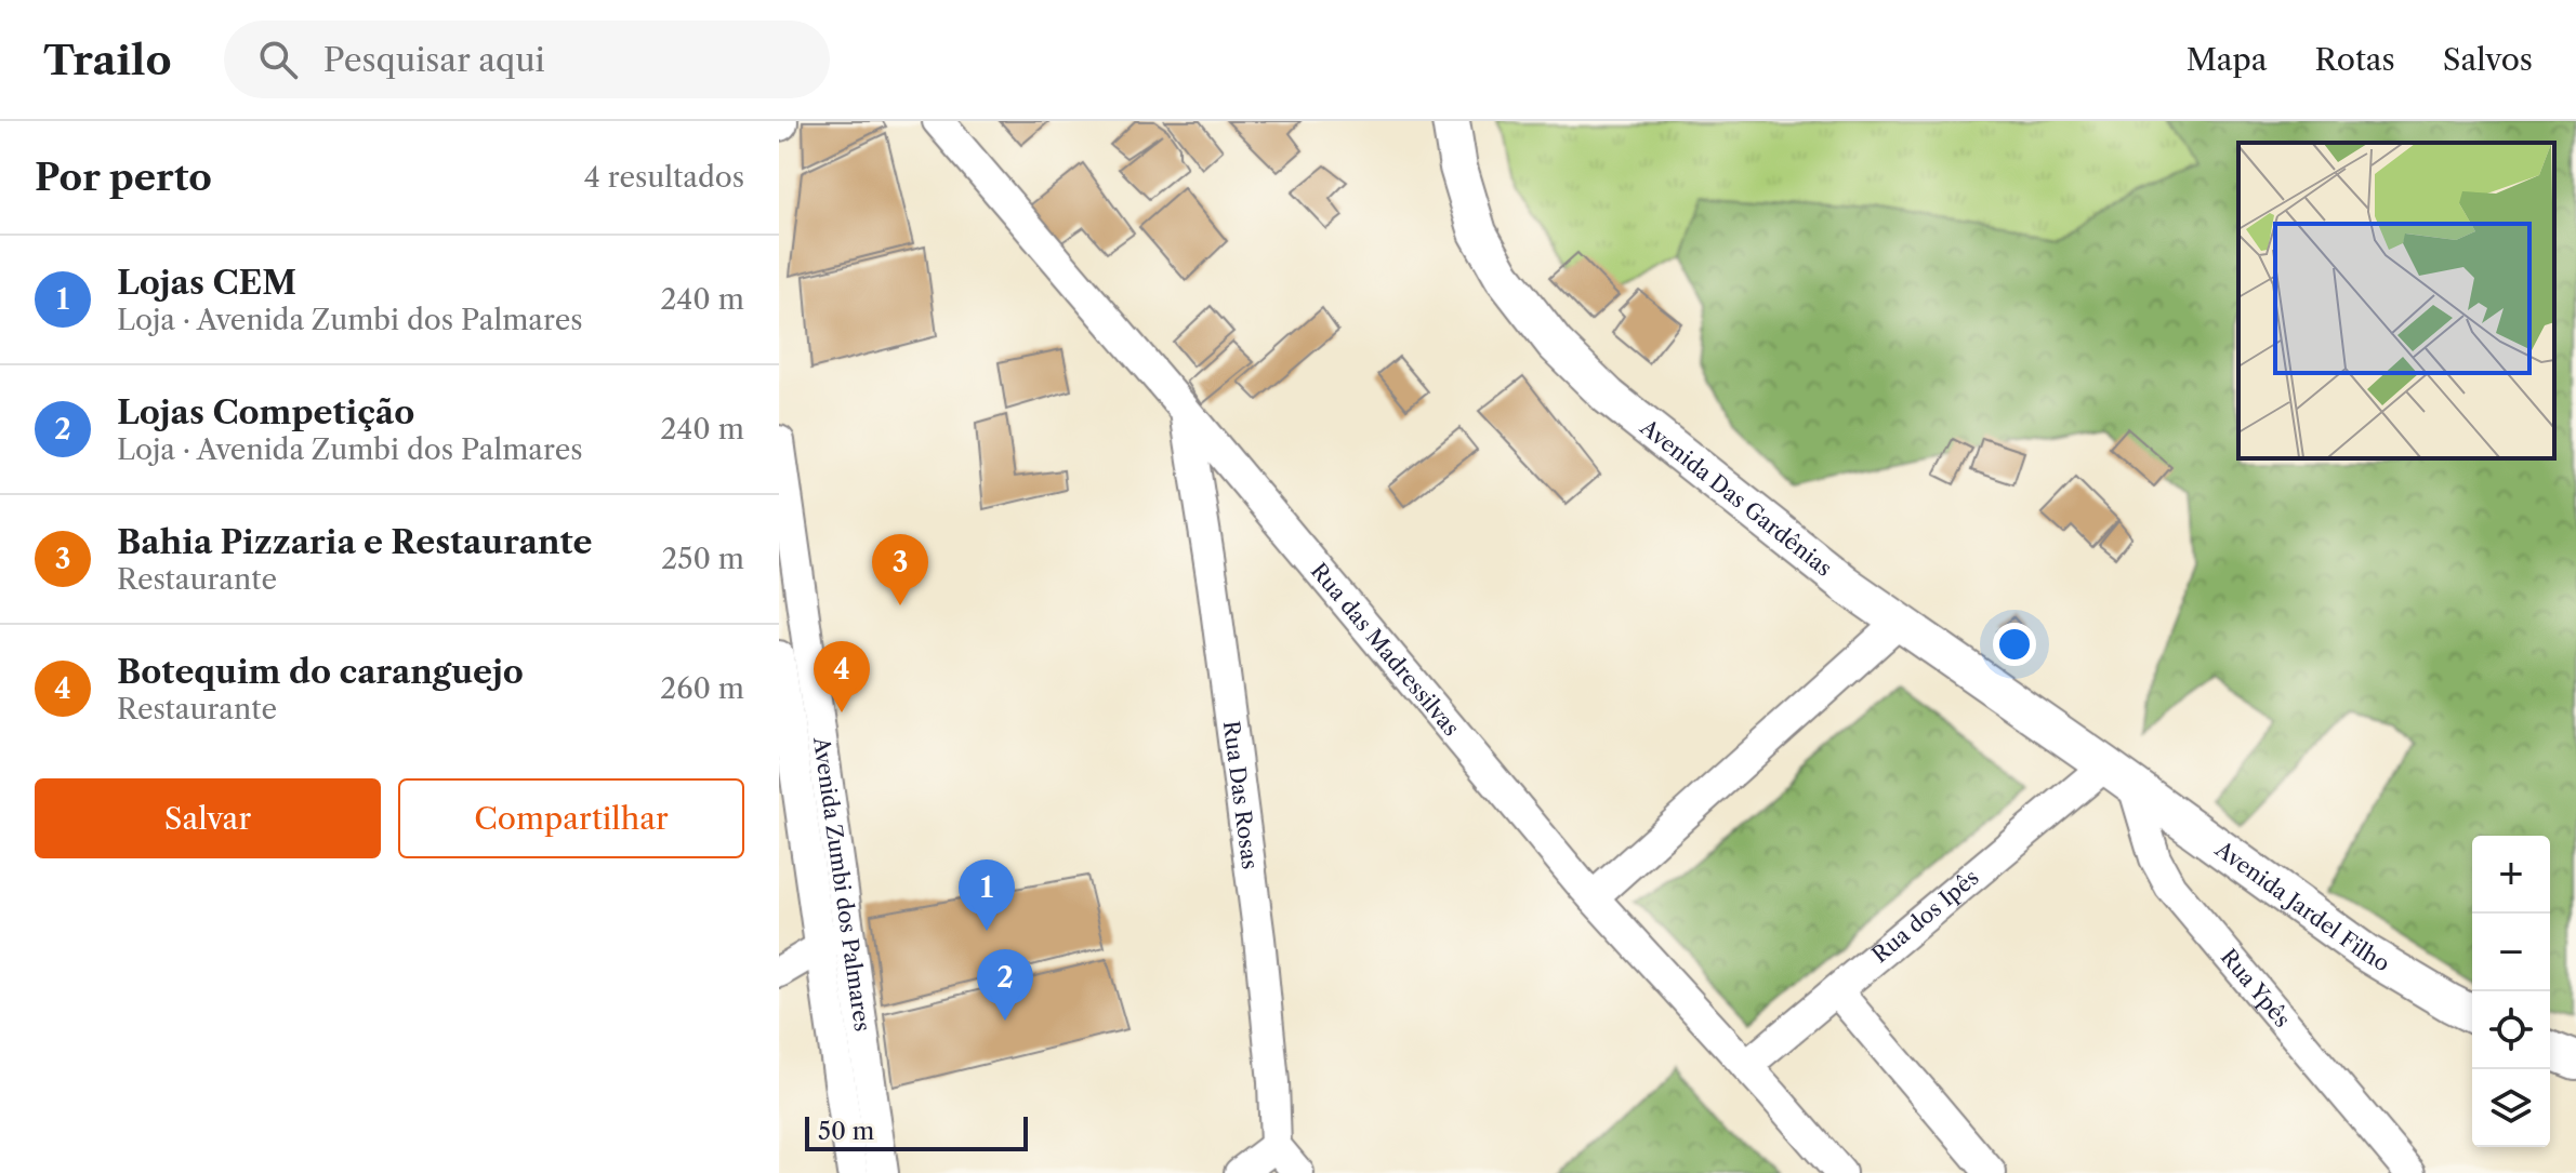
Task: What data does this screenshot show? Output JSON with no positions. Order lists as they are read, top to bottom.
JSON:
{
  "streets": {
    "main road": ["Avenida Das Gardênias", "Avenida Jardel Filho"],
    "street": [
      "Rua das Madressilvas",
      "Rua Das Rosas",
      "Avenida Zumbi dos Palmares",
      "Rua dos Ipês",
      "Rua Ypês"
    ]
  },
  "crossings": [
    ["Avenida Das Gardênias", "Avenida Jardel Filho"],
    ["Avenida Das Gardênias", "Rua dos Ipês"],
    ["Avenida Das Gardênias", "Rua Ypês"],
    ["Rua das Madressilvas", "Rua Das Rosas"],
    ["Rua das Madressilvas", "Rua dos Ipês"],
    ["Avenida Jardel Filho", "Rua dos Ipês"],
    ["Avenida Jardel Filho", "Rua Ypês"],
    ["Rua dos Ipês", "Rua Ypês"]
  ],
  "scale_bar": "50 m",
  "page": {
    "header": "Trailo",
    "search": "Pesquisar aqui",
    "nav": ["Mapa", "Rotas", "Salvos"],
    "heading": ["Por perto", "4 resultados"],
    "list": [
      {
        "mark": "1",
        "name": "Lojas CEM",
        "note": "Loja · Avenida Zumbi dos Palmares",
        "value": "240 m"
      },
      {
        "mark": "2",
        "name": "Lojas Competição",
        "note": "Loja · Avenida Zumbi dos Palmares",
        "value": "240 m"
      },
      {
        "mark": "3",
        "name": "Bahia Pizzaria e Restaurante",
        "note": "Restaurante",
        "value": "250 m"
      },
      {
        "mark": "4",
        "name": "Botequim do caranguejo",
        "note": "Restaurante",
        "value": "260 m"
      }
    ],
    "pins": [
      "3",
      "4",
      "1",
      "2"
    ],
    "buttons": ["Salvar", "Compartilhar"],
    "map_buttons": ["+", "−"],
    "scale": "50 m"
  }
}
